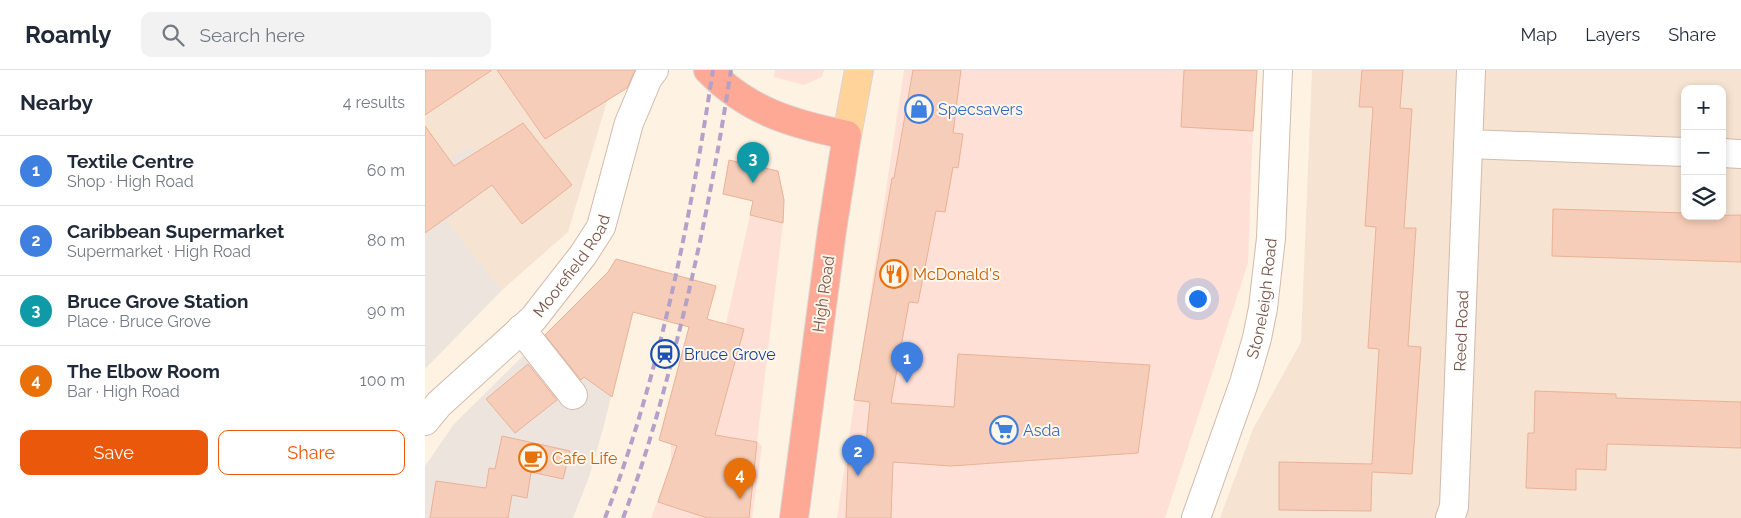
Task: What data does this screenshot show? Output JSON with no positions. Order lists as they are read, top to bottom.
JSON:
{
  "streets": {
    "highway": ["High Road"],
    "street": ["Moorefield Road", "Stoneleigh Road", "Reed Road"]
  },
  "places": {
    "shop": ["Specsavers"],
    "restaurant": ["McDonald's"],
    "station": ["Bruce Grove"],
    "supermarket": ["Asda"],
    "cafe": ["Cafe Life"]
  },
  "page": {
    "header": "Roamly",
    "search": "Search here",
    "nav": ["Map", "Layers", "Share"],
    "heading": ["Nearby", "4 results"],
    "map_buttons": ["+", "−"],
    "list": [
      {
        "mark": "1",
        "name": "Textile Centre",
        "note": "Shop · High Road",
        "value": "60 m"
      },
      {
        "mark": "2",
        "name": "Caribbean Supermarket",
        "note": "Supermarket · High Road",
        "value": "80 m"
      },
      {
        "mark": "3",
        "name": "Bruce Grove Station",
        "note": "Place · Bruce Grove",
        "value": "90 m"
      },
      {
        "mark": "4",
        "name": "The Elbow Room",
        "note": "Bar · High Road",
        "value": "100 m"
      }
    ],
    "pins": [
      "3",
      "1",
      "2",
      "4"
    ],
    "buttons": ["Save", "Share"]
  }
}
